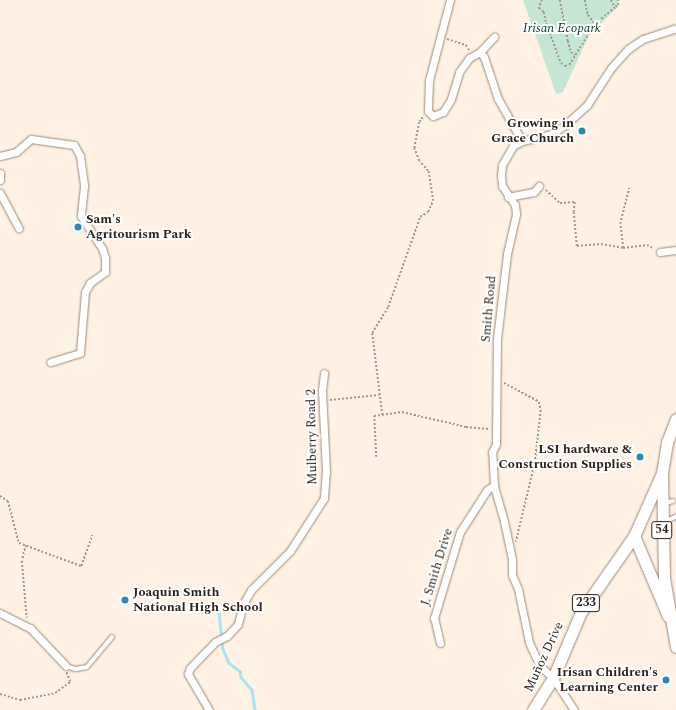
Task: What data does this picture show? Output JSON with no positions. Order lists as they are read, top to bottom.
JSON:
{
  "streets": {
    "main road": ["54", "233", "Muñoz Drive"],
    "street": ["Smith Road", "Mulberry Road 2", "J. Smith Drive"]
  },
  "crossings": [
    ["Smith Road", "J. Smith Drive"],
    ["Smith Road", "Muñoz Drive"],
    ["54", "Muñoz Drive"]
  ],
  "parks": ["Irisan Ecopark"],
  "places": [
    "Growing in Grace Church",
    "Sam's Agritourism Park",
    "LSI hardware & Construction Supplies",
    "Joaquin Smith National High School",
    "Irisan Children's Learning Center"
  ]
}
